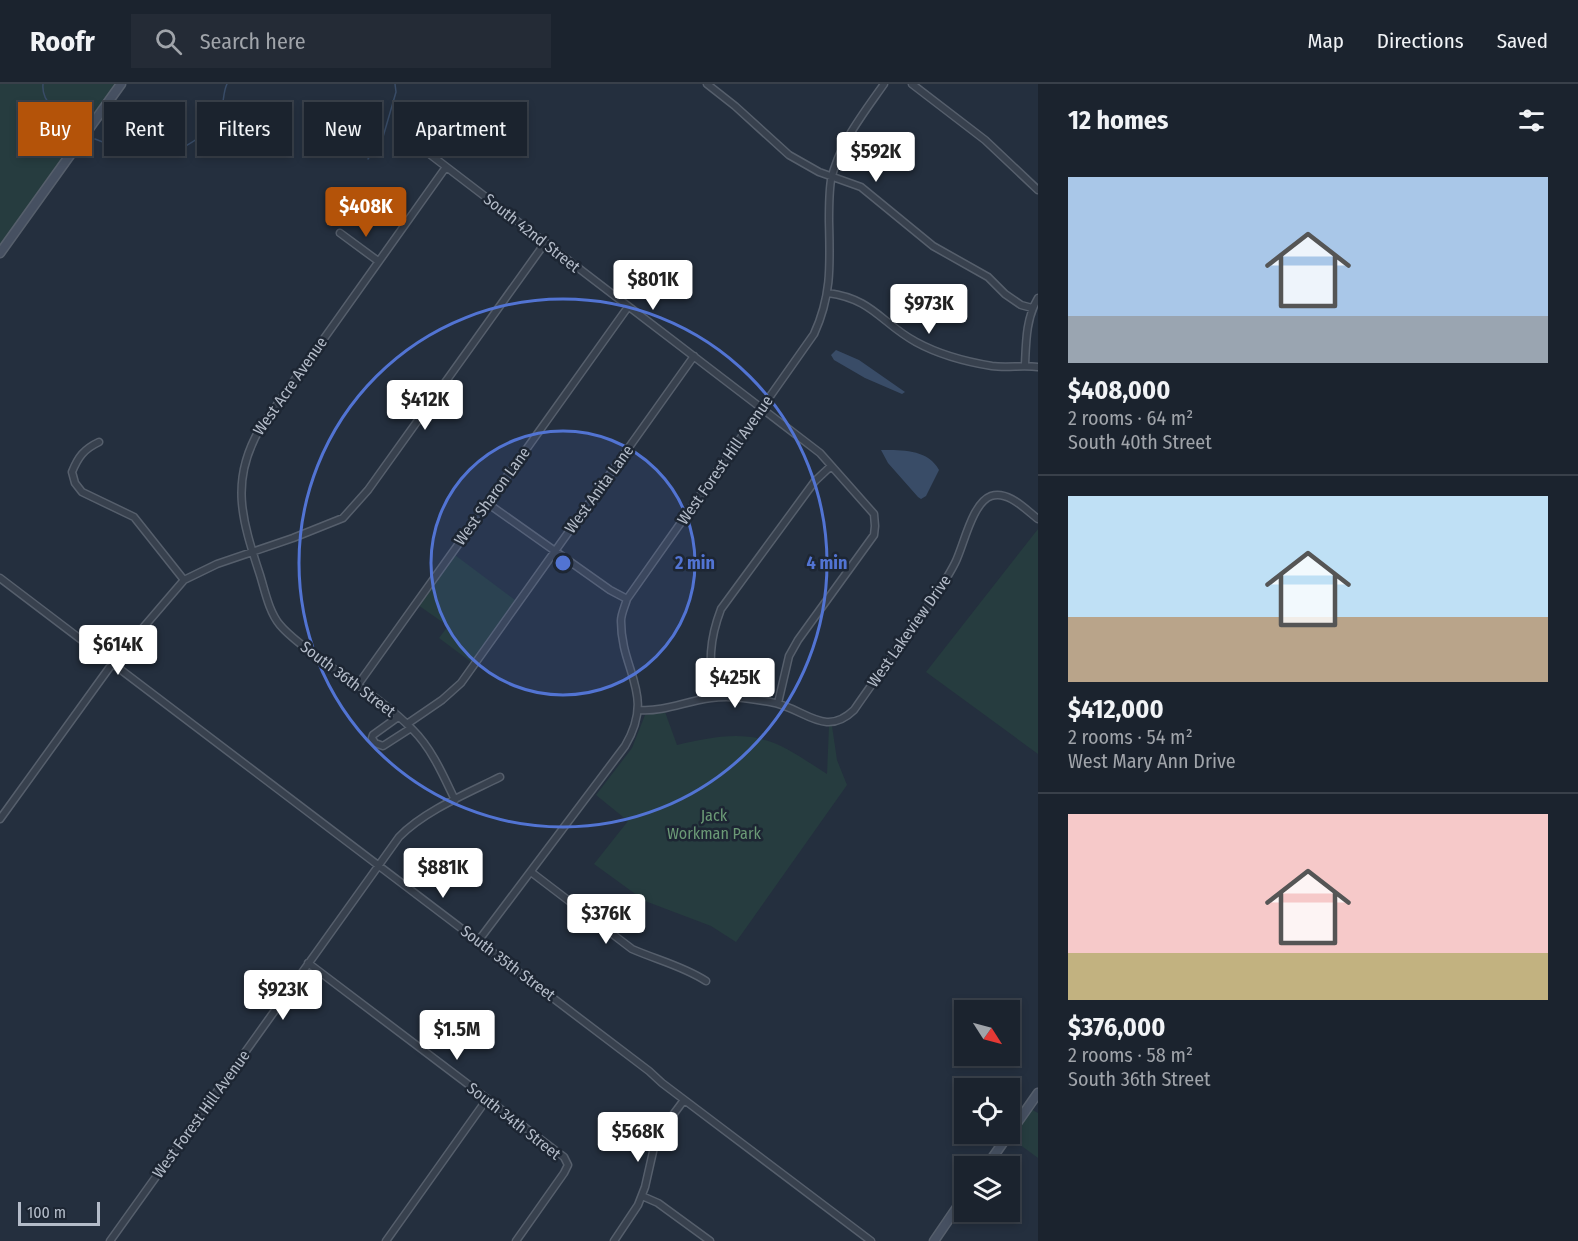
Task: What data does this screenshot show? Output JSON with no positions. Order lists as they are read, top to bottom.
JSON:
{
  "streets": {
    "street": [
      "South 42nd Street",
      "West Acre Avenue",
      "West Forest Hill Avenue",
      "West Anita Lane",
      "West Sharon Lane",
      "West Lakeview Drive",
      "South 36th Street",
      "South 35th Street",
      "South 34th Street"
    ]
  },
  "crossings": [
    ["South 42nd Street", "West Acre Avenue"],
    ["South 42nd Street", "West Forest Hill Avenue"],
    ["South 42nd Street", "West Anita Lane"],
    ["South 42nd Street", "West Sharon Lane"],
    ["South 42nd Street", "West Lakeview Drive"],
    ["West Acre Avenue", "South 36th Street"],
    ["West Forest Hill Avenue", "South 36th Street"],
    ["West Forest Hill Avenue", "South 35th Street"],
    ["West Forest Hill Avenue", "South 34th Street"],
    ["West Anita Lane", "South 36th Street"],
    ["West Sharon Lane", "South 36th Street"]
  ],
  "parks": ["Jack Workman Park"],
  "scale_bar": "100 m",
  "north": "bottom right",
  "page": {
    "header": "Roofr",
    "search": "Search here",
    "nav": ["Map", "Directions", "Saved"],
    "heading": "12 homes",
    "chip": [
      "Buy",
      "Rent",
      "Filters",
      "New",
      "Apartment"
    ],
    "price": [
      "$592K",
      "$408K",
      "$801K",
      "$973K",
      "$412K",
      "$614K",
      "$425K",
      "$881K",
      "$376K",
      "$923K",
      "$1.5M",
      "$568K"
    ],
    "list": [
      {
        "name": "$408,000",
        "note": "2 rooms · 64 m² · South 40th Street"
      },
      {
        "name": "$412,000",
        "note": "2 rooms · 54 m² · West Mary Ann Drive"
      },
      {
        "name": "$376,000",
        "note": "2 rooms · 58 m² · South 36th Street"
      }
    ],
    "scale": "100 m"
  },
  "rings": ["2 min", "4 min"]
}
